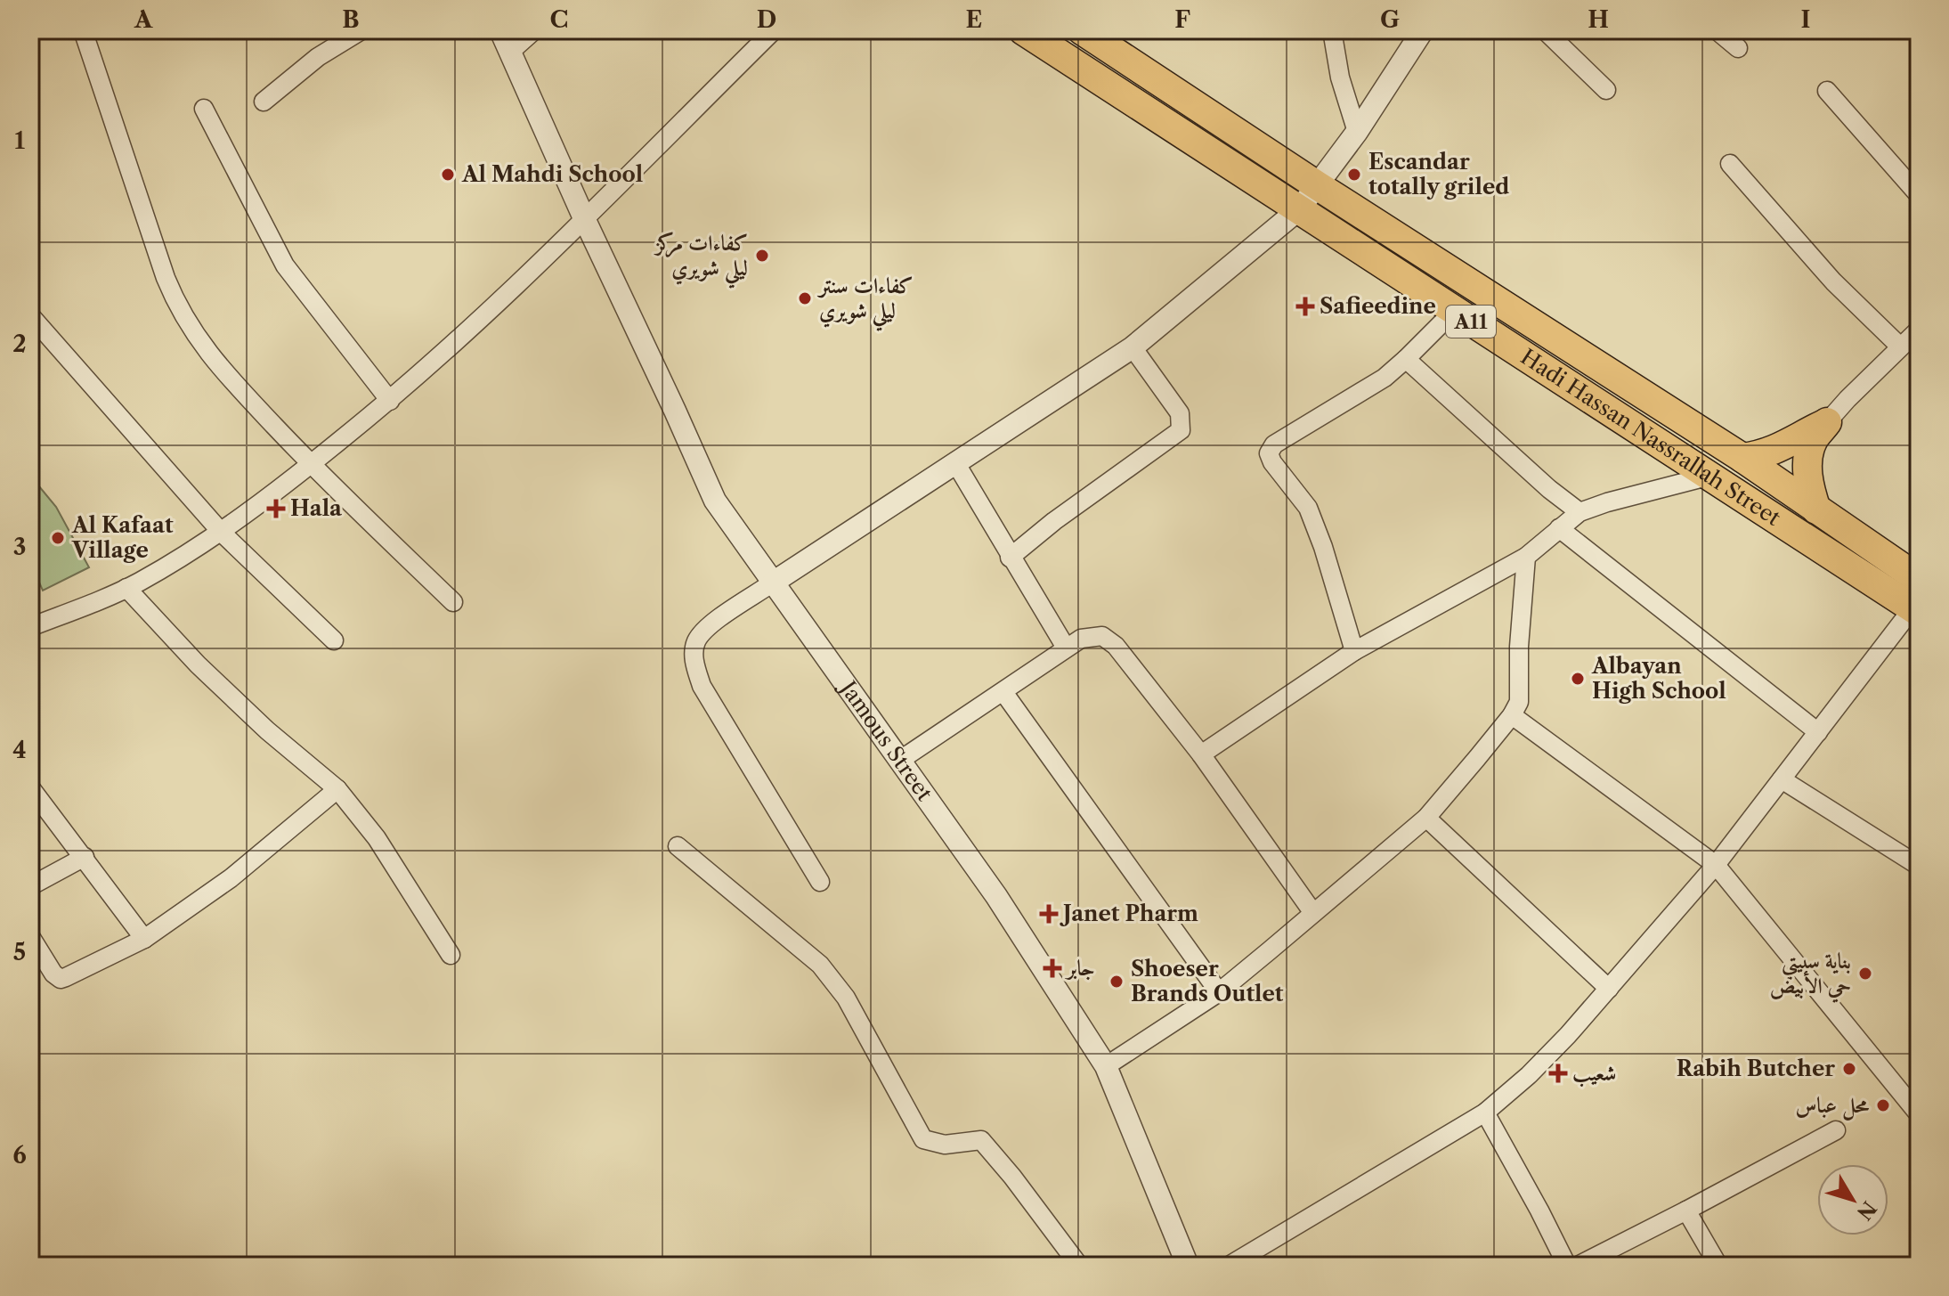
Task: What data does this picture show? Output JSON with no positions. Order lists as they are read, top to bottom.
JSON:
{
  "streets": {
    "highway": ["A11", "Hadi Hassan Nassrallah Street"],
    "street": ["Jamous Street"]
  },
  "places": {
    "other": [
      "Al Mahdi School",
      "Escandar totally griled",
      "كفاءات مركز ليلي شويري",
      "كفاءات سنتر ليلي شويري",
      "Al Kafaat Village",
      "Albayan High School",
      "بناية سبيتي حي الأبيض",
      "Shoeser Brands Outlet",
      "Rabih Butcher",
      "محل عباس"
    ],
    "health": [
      "Safieedine",
      "Hala",
      "Janet Pharm",
      "جابر",
      "شعيب"
    ]
  },
  "north": "bottom right",
  "grid": {
    "columns": [
      "A",
      "B",
      "C",
      "D",
      "E",
      "F",
      "G",
      "H",
      "I"
    ],
    "rows": [
      "1",
      "2",
      "3",
      "4",
      "5",
      "6"
    ]
  }
}
